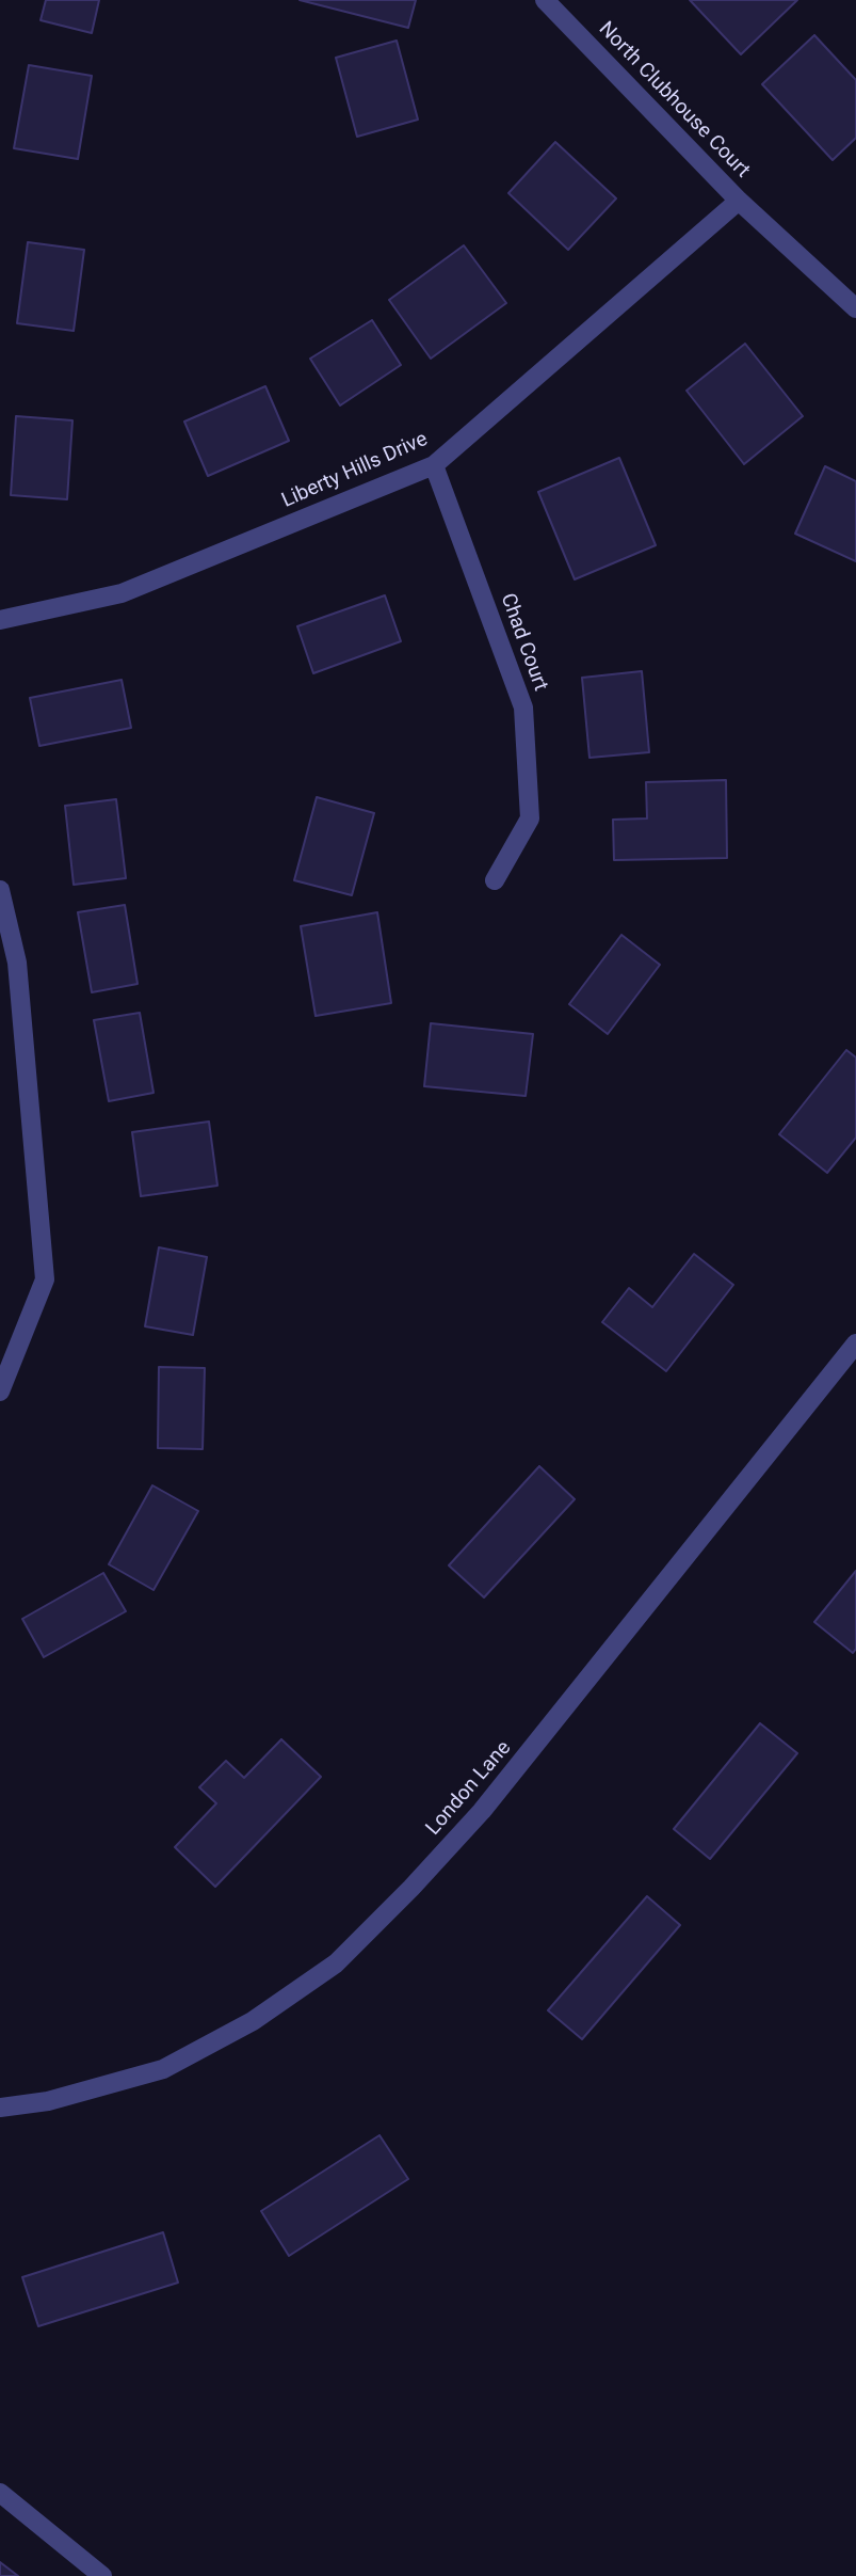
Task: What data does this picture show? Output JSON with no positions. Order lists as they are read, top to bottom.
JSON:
{
  "streets": {
    "street": [
      "North Clubhouse Court",
      "Liberty Hills Drive",
      "Chad Court",
      "London Lane"
    ]
  },
  "crossings": [
    ["North Clubhouse Court", "Liberty Hills Drive"],
    ["Liberty Hills Drive", "Chad Court"]
  ]
}
